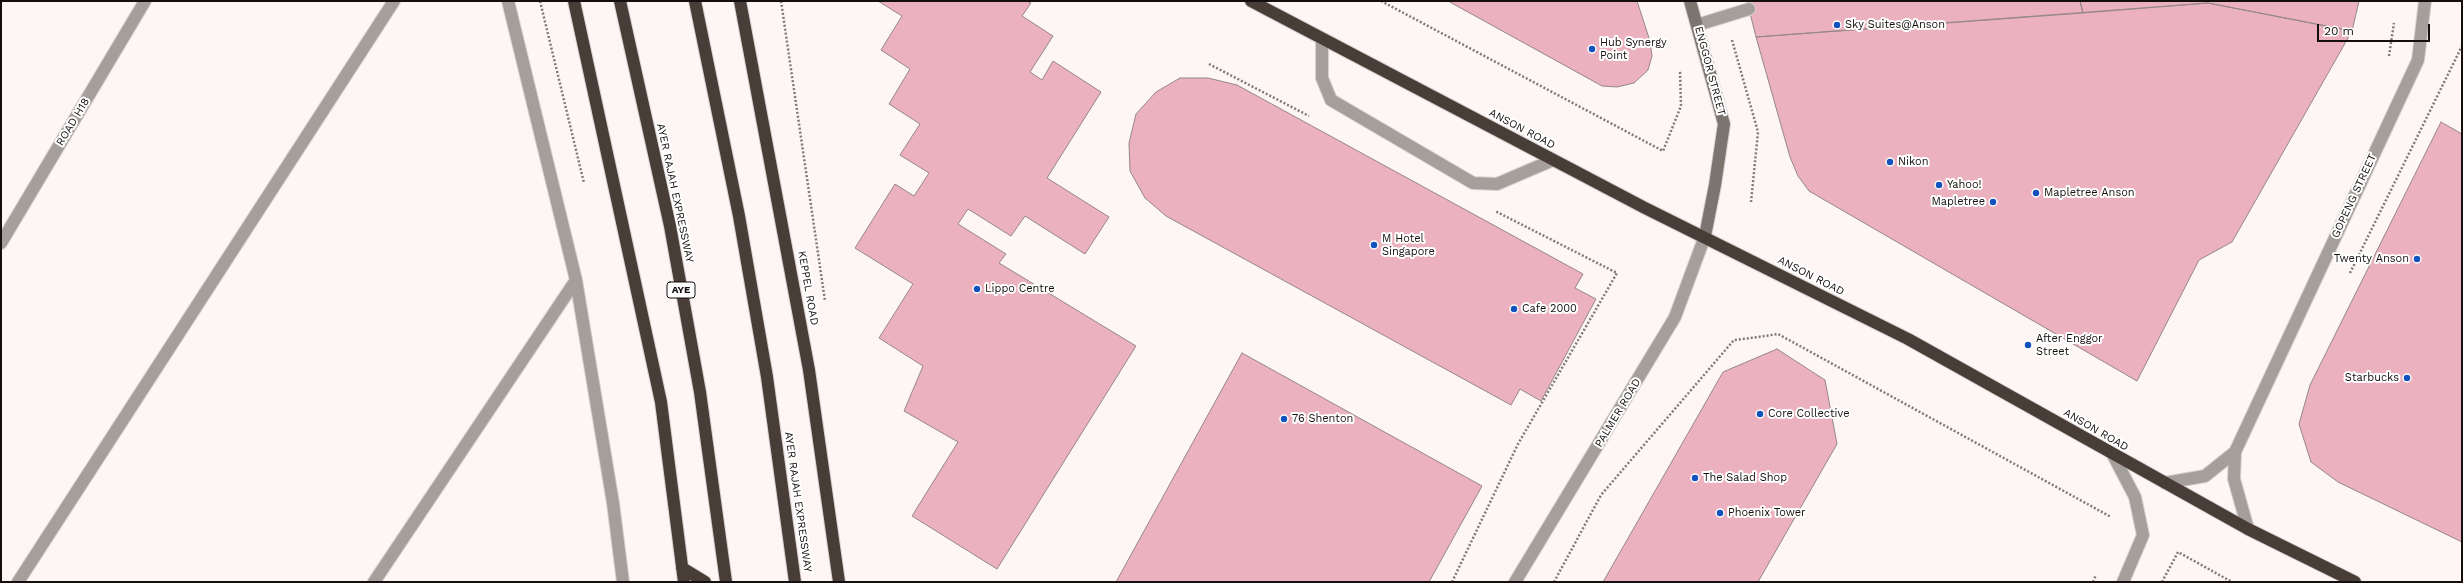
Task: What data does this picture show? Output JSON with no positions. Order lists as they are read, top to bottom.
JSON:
{
  "streets": {
    "highway": [
      "ANSON ROAD",
      "AYER RAJAH EXPRESSWAY",
      "KEPPEL ROAD",
      "AYE"
    ],
    "street": [
      "ENGGOR STREET",
      "ROAD H18",
      "GOPENG STREET",
      "PALMER ROAD"
    ]
  },
  "crossings": [
    ["ENGGOR STREET", "ANSON ROAD"],
    ["ENGGOR STREET", "PALMER ROAD"],
    ["ANSON ROAD", "GOPENG STREET"],
    ["ANSON ROAD", "PALMER ROAD"]
  ],
  "places": [
    "Sky Suites@Anson",
    "Hub Synergy Point",
    "Nikon",
    "Yahoo!",
    "Mapletree Anson",
    "Mapletree",
    "M Hotel Singapore",
    "Twenty Anson",
    "Lippo Centre",
    "Cafe 2000",
    "After Enggor Street",
    "Starbucks",
    "Core Collective",
    "76 Shenton",
    "The Salad Shop",
    "Phoenix Tower"
  ],
  "scale_bar": "20 m"
}
